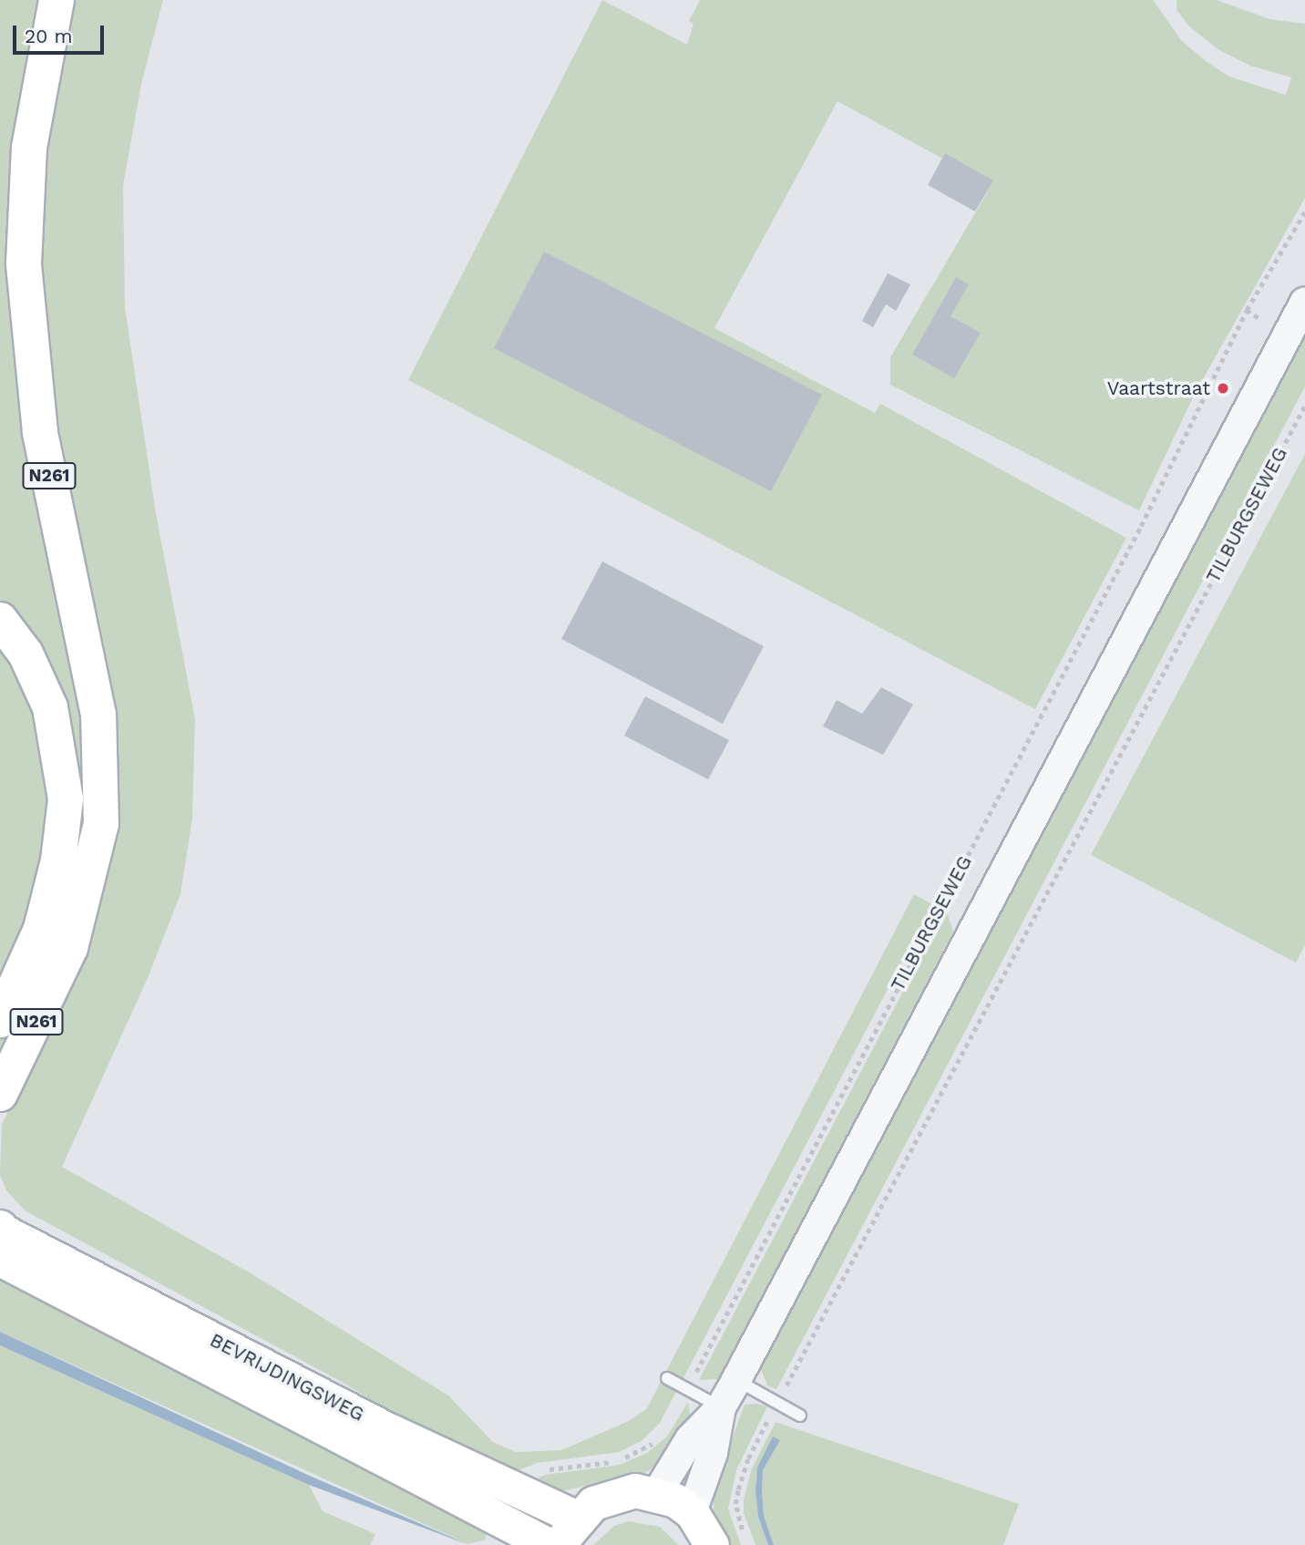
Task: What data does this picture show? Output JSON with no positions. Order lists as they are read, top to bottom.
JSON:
{
  "streets": {
    "highway": ["N261"],
    "main road": ["BEVRIJDINGSWEG"],
    "street": ["TILBURGSEWEG"]
  },
  "places": ["Vaartstraat"],
  "scale_bar": "20 m"
}
